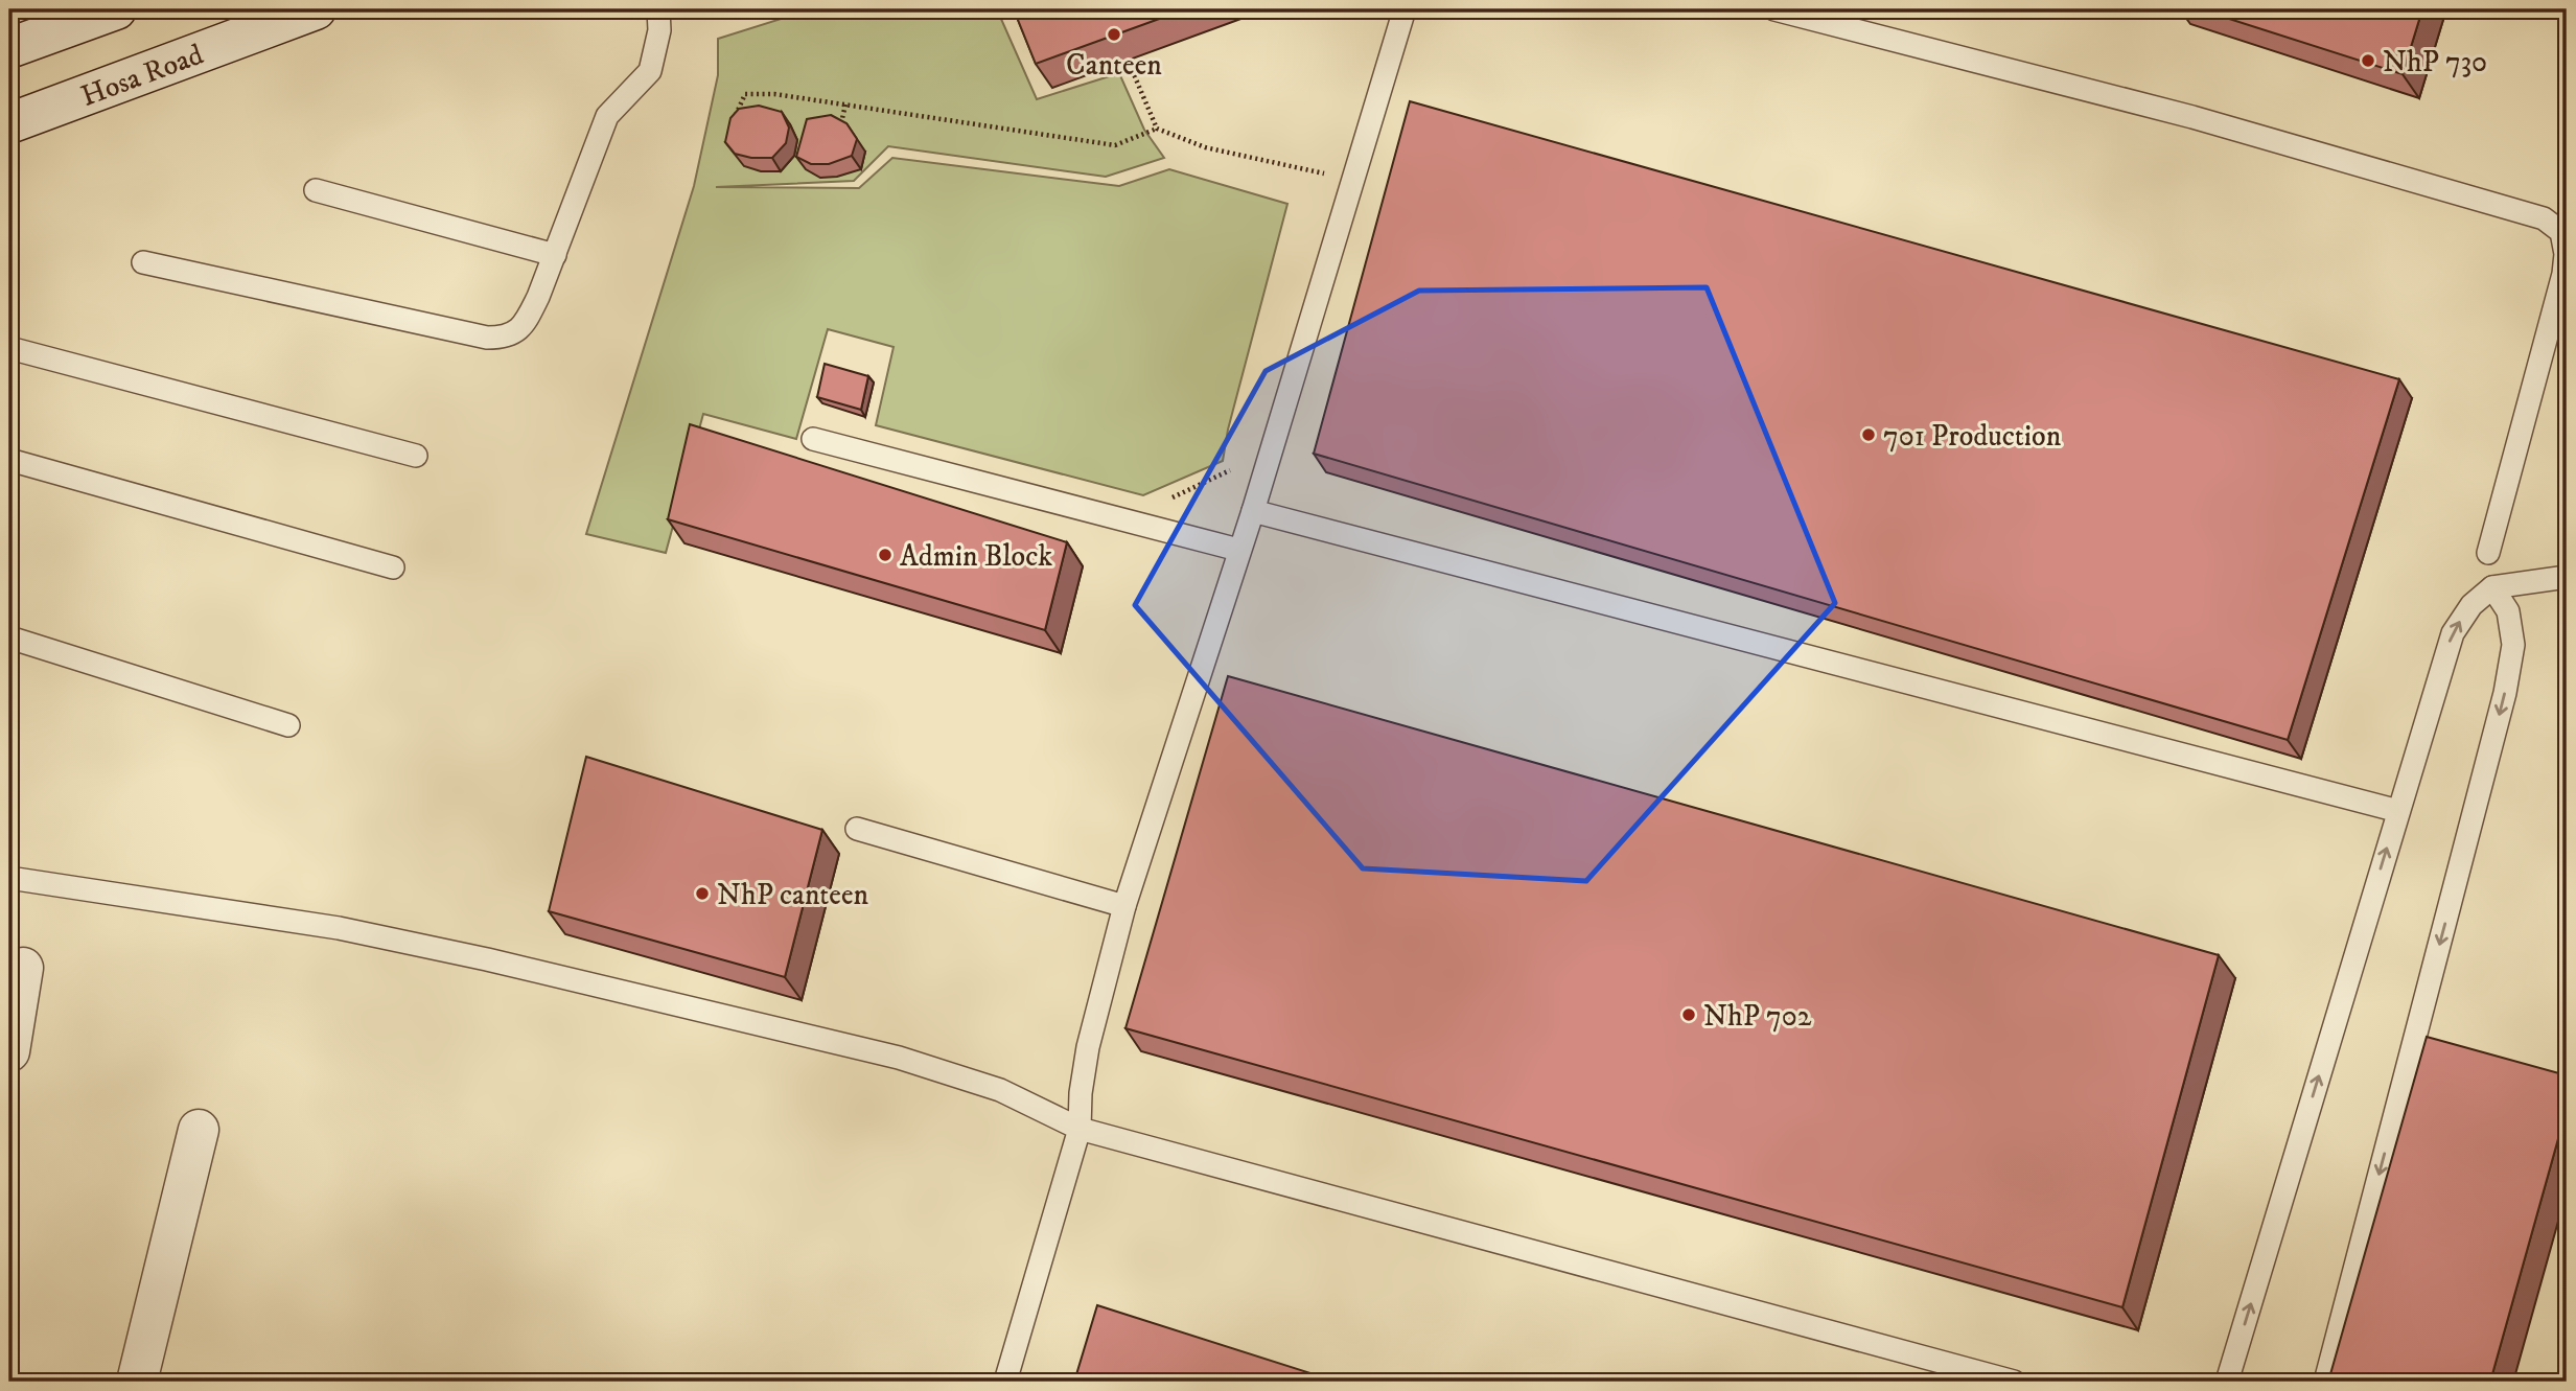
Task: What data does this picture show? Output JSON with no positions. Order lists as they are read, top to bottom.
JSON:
{
  "streets": {
    "main road": ["Hosa Road"]
  },
  "places": [
    "Canteen",
    "NhP 730",
    "701 Production",
    "Admin Block",
    "NhP canteen",
    "NhP 702"
  ]
}
